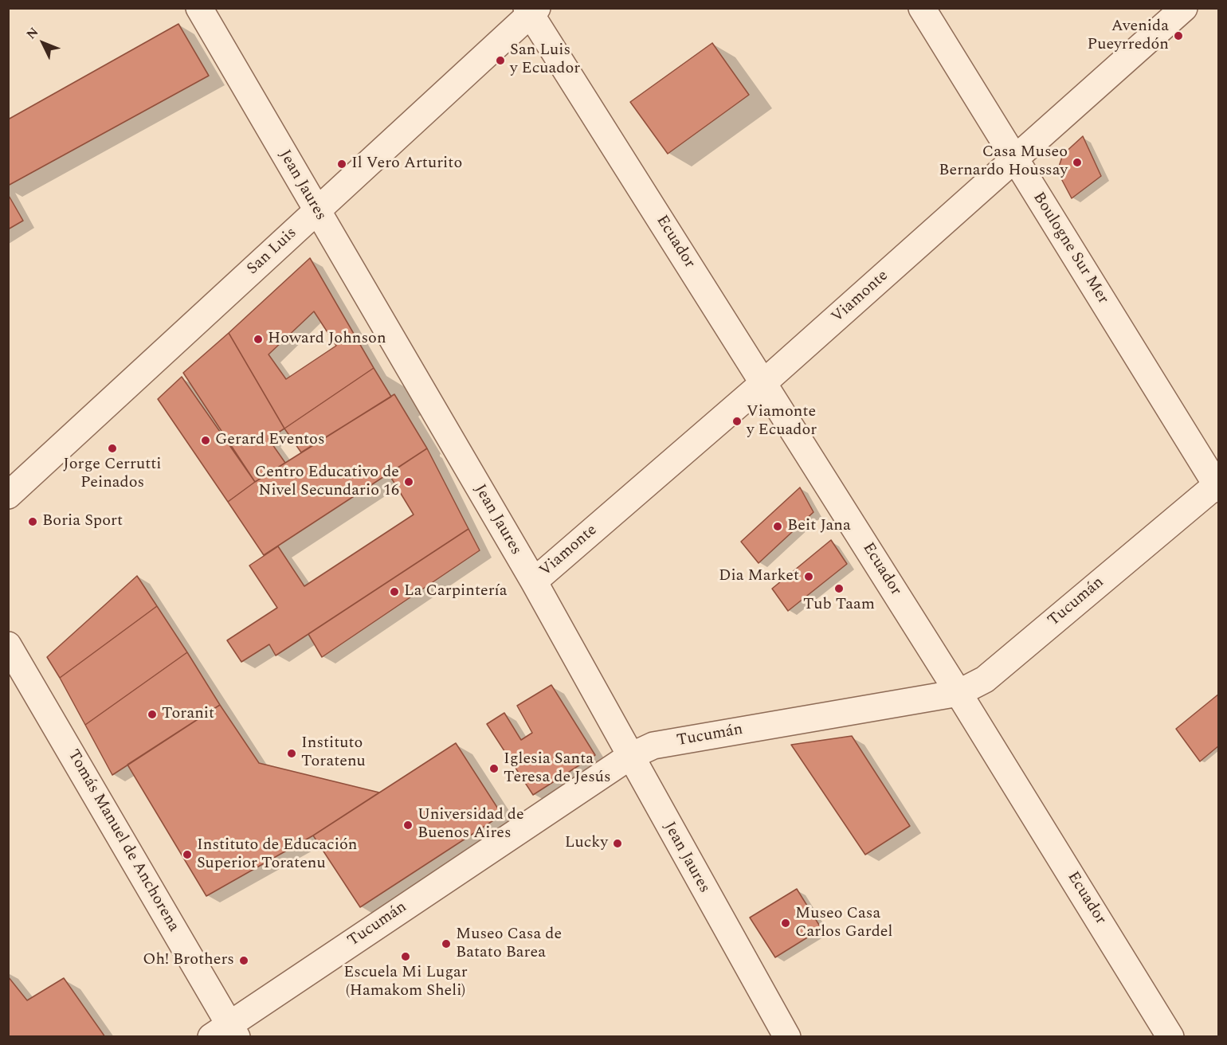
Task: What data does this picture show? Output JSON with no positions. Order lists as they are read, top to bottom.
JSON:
{
  "streets": {
    "street": [
      "Jean Jaures",
      "Ecuador",
      "Boulogne Sur Mer",
      "San Luis",
      "Viamonte",
      "Tucumán",
      "Tomás Manuel de Anchorena"
    ]
  },
  "crossings": [
    ["Jean Jaures", "San Luis"],
    ["Jean Jaures", "Viamonte"],
    ["Jean Jaures", "Tucumán"],
    ["Ecuador", "San Luis"],
    ["Ecuador", "Viamonte"],
    ["Ecuador", "Tucumán"],
    ["Boulogne Sur Mer", "Viamonte"],
    ["Boulogne Sur Mer", "Tucumán"],
    ["Tucumán", "Tomás Manuel de Anchorena"]
  ],
  "places": [
    "Avenida Pueyrredón",
    "San Luis y Ecuador",
    "Casa Museo Bernardo Houssay",
    "Il Vero Arturito",
    "Howard Johnson",
    "Viamonte y Ecuador",
    "Gerard Eventos",
    "Jorge Cerrutti Peinados",
    "Centro Educativo de Nivel Secundario 16",
    "Boria Sport",
    "Beit Jana",
    "Dia Market",
    "Tub Taam",
    "La Carpintería",
    "Toranit",
    "Instituto Toratenu",
    "Iglesia Santa Teresa de Jesús",
    "Universidad de Buenos Aires",
    "Lucky",
    "Instituto de Educación Superior Toratenu",
    "Museo Casa Carlos Gardel",
    "Museo Casa de Batato Barea",
    "Escuela Mi Lugar (Hamakom Sheli)",
    "Oh! Brothers"
  ],
  "north": "top left"
}
